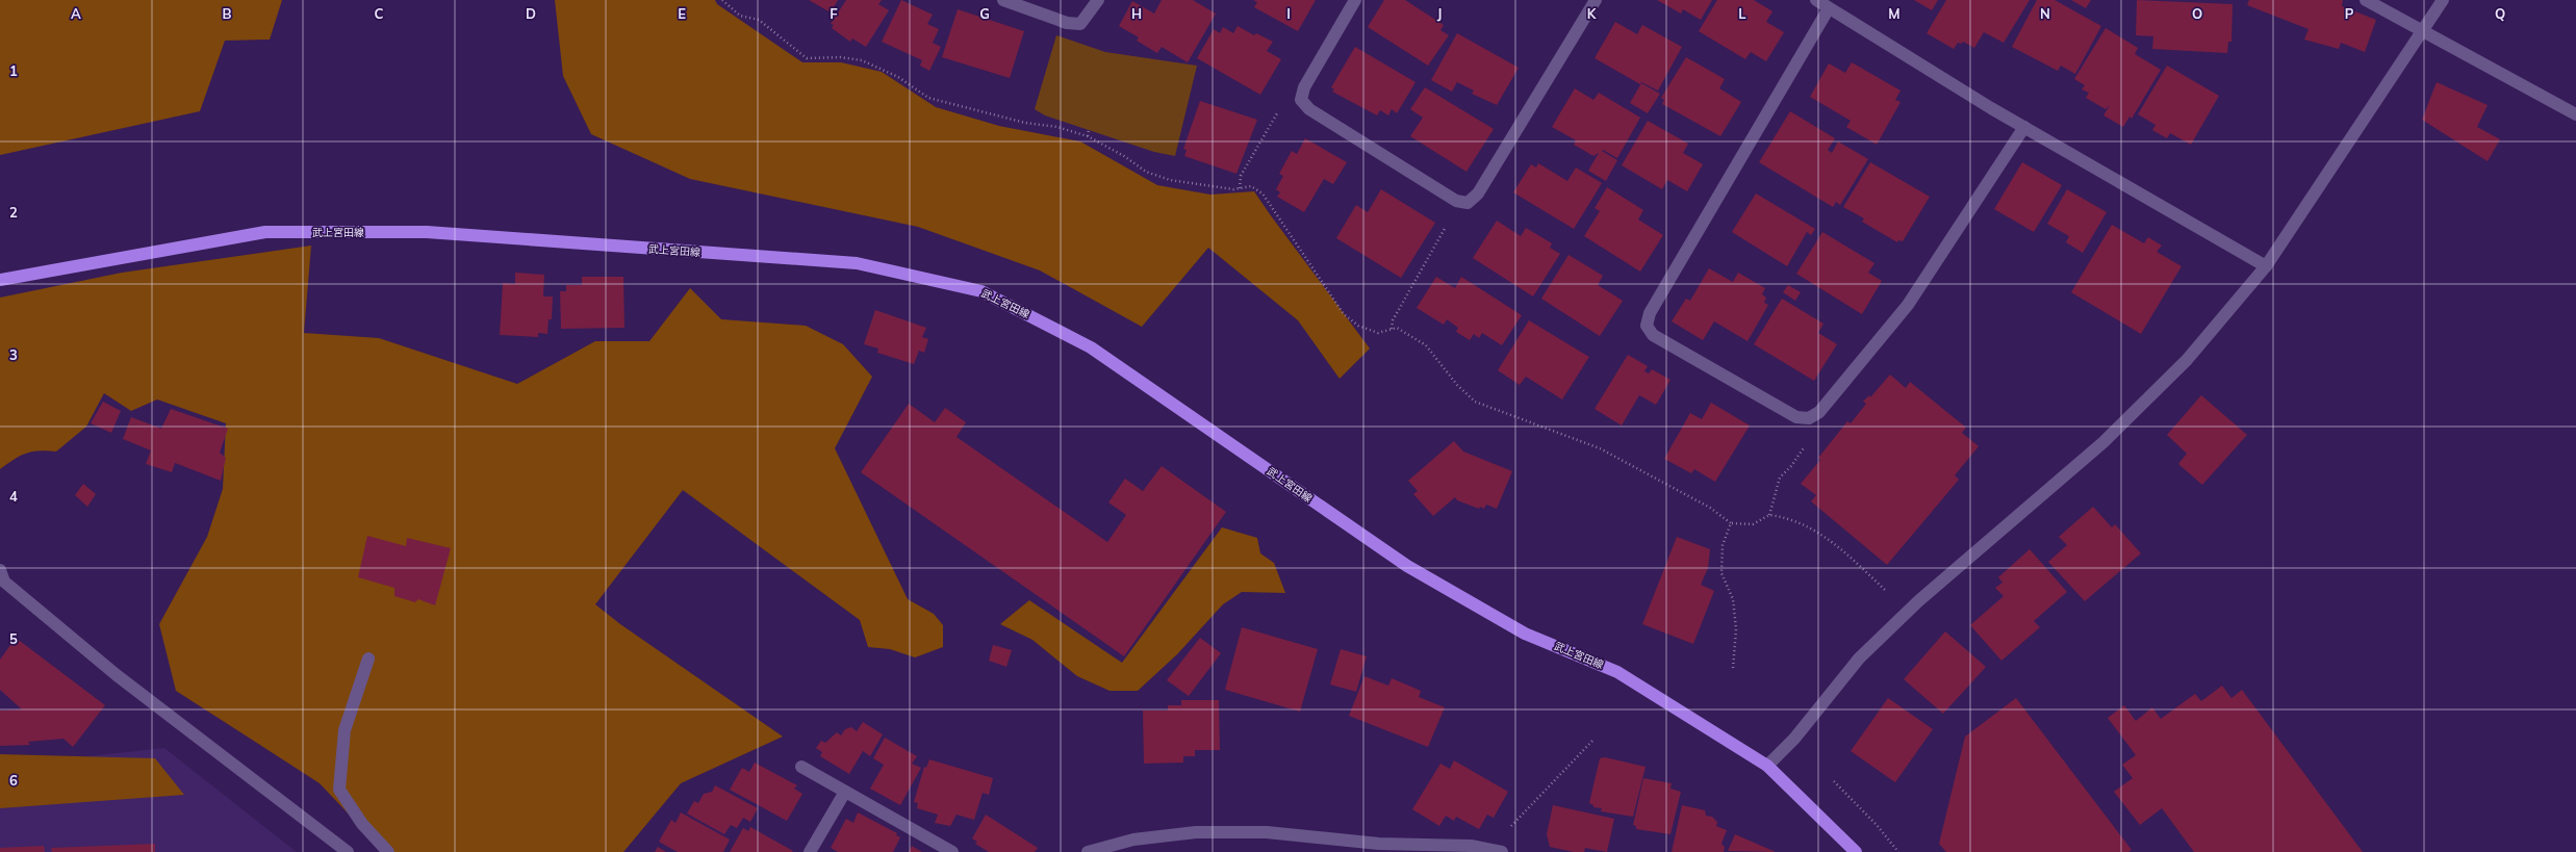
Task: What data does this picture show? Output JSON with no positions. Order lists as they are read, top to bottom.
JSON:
{
  "streets": {
    "main road": ["武上宮田線"]
  },
  "grid": {
    "columns": [
      "A",
      "B",
      "C",
      "D",
      "E",
      "F",
      "G",
      "H",
      "I",
      "J",
      "K",
      "L",
      "M",
      "N",
      "O",
      "P",
      "Q"
    ],
    "rows": [
      "1",
      "2",
      "3",
      "4",
      "5",
      "6"
    ]
  }
}
